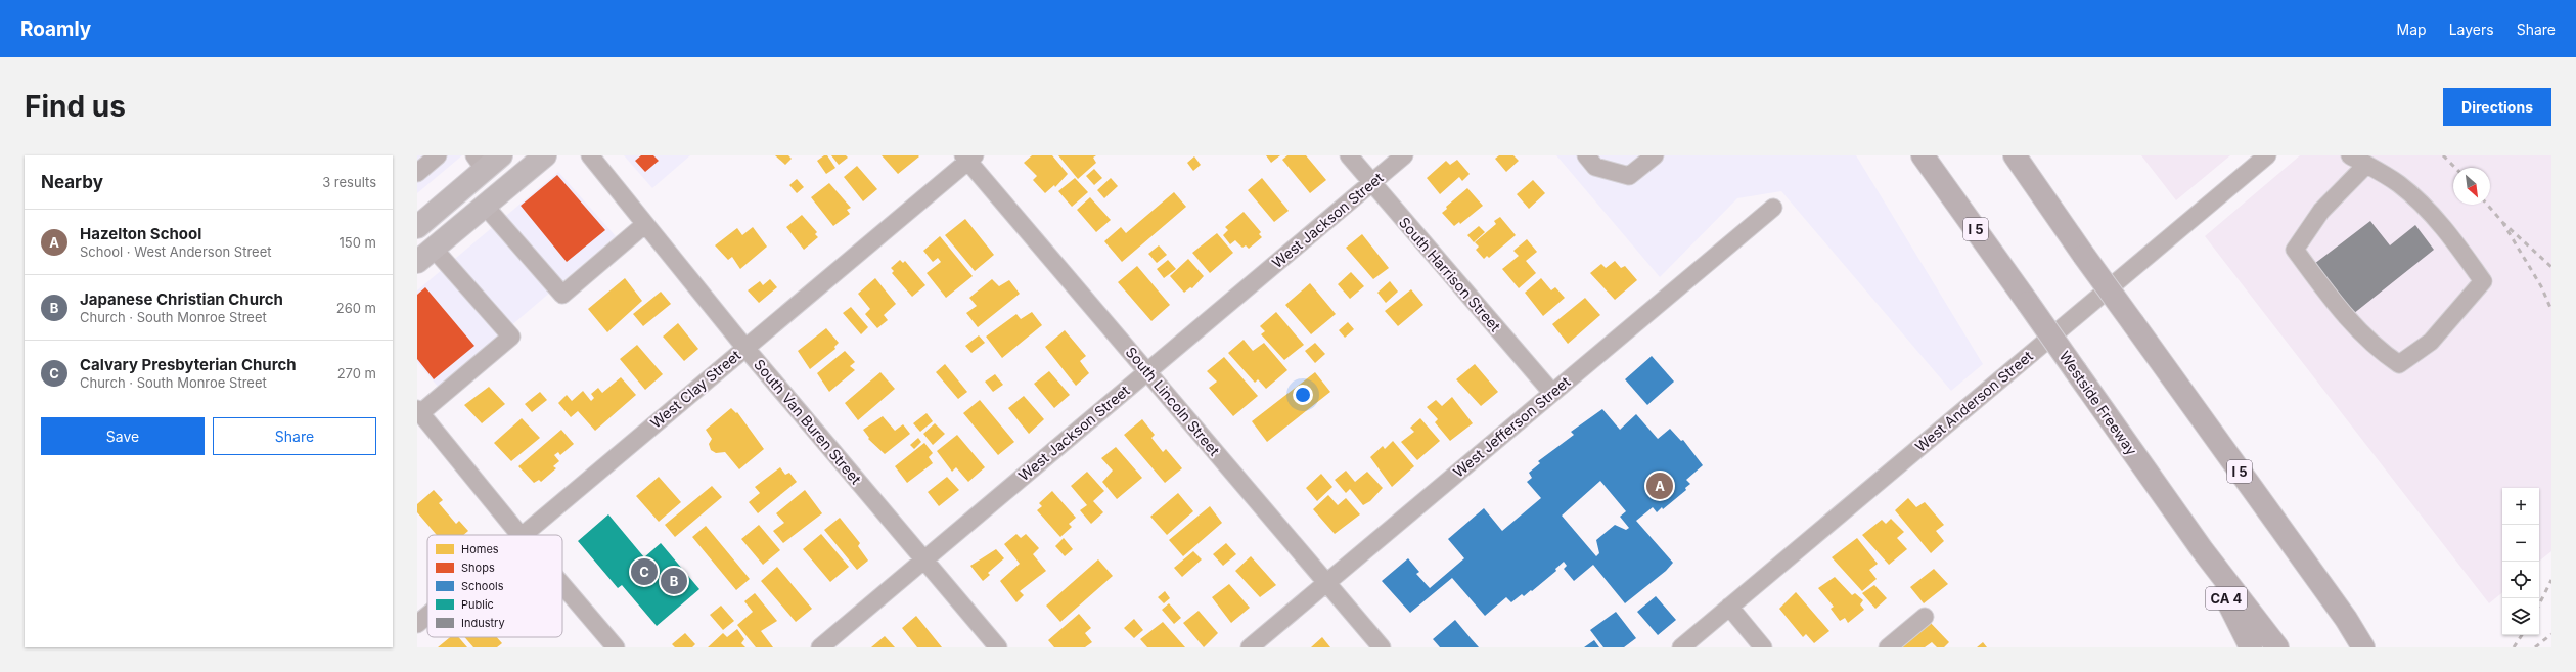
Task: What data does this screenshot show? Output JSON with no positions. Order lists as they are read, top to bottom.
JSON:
{
  "streets": {
    "highway": ["I 5", "Westside Freeway", "CA 4"],
    "street": [
      "West Jackson Street",
      "South Harrison Street",
      "West Clay Street",
      "South Lincoln Street",
      "West Anderson Street",
      "South Van Buren Street",
      "West Jefferson Street"
    ]
  },
  "crossings": [
    ["West Jackson Street", "South Harrison Street"],
    ["West Jackson Street", "South Lincoln Street"],
    ["West Jackson Street", "South Van Buren Street"],
    ["South Harrison Street", "West Jefferson Street"],
    ["West Clay Street", "South Lincoln Street"],
    ["West Clay Street", "South Van Buren Street"],
    ["South Lincoln Street", "West Jefferson Street"],
    ["Westside Freeway", "CA 4"]
  ],
  "legend": [
    "Homes",
    "Shops",
    "Schools",
    "Public",
    "Industry"
  ],
  "north": "bottom right",
  "page": {
    "header": "Roamly",
    "nav": ["Map", "Layers", "Share"],
    "buttons": [
      "Directions",
      ["Save", "Share"]
    ],
    "title": "Find us",
    "heading": ["Nearby", "3 results"],
    "list": [
      {
        "mark": "A",
        "name": "Hazelton School",
        "note": "School · West Anderson Street",
        "value": "150 m"
      },
      {
        "mark": "B",
        "name": "Japanese Christian Church",
        "note": "Church · South Monroe Street",
        "value": "260 m"
      },
      {
        "mark": "C",
        "name": "Calvary Presbyterian Church",
        "note": "Church · South Monroe Street",
        "value": "270 m"
      }
    ],
    "pins": ["A", "C", "B"],
    "map_buttons": ["+", "−"]
  }
}
